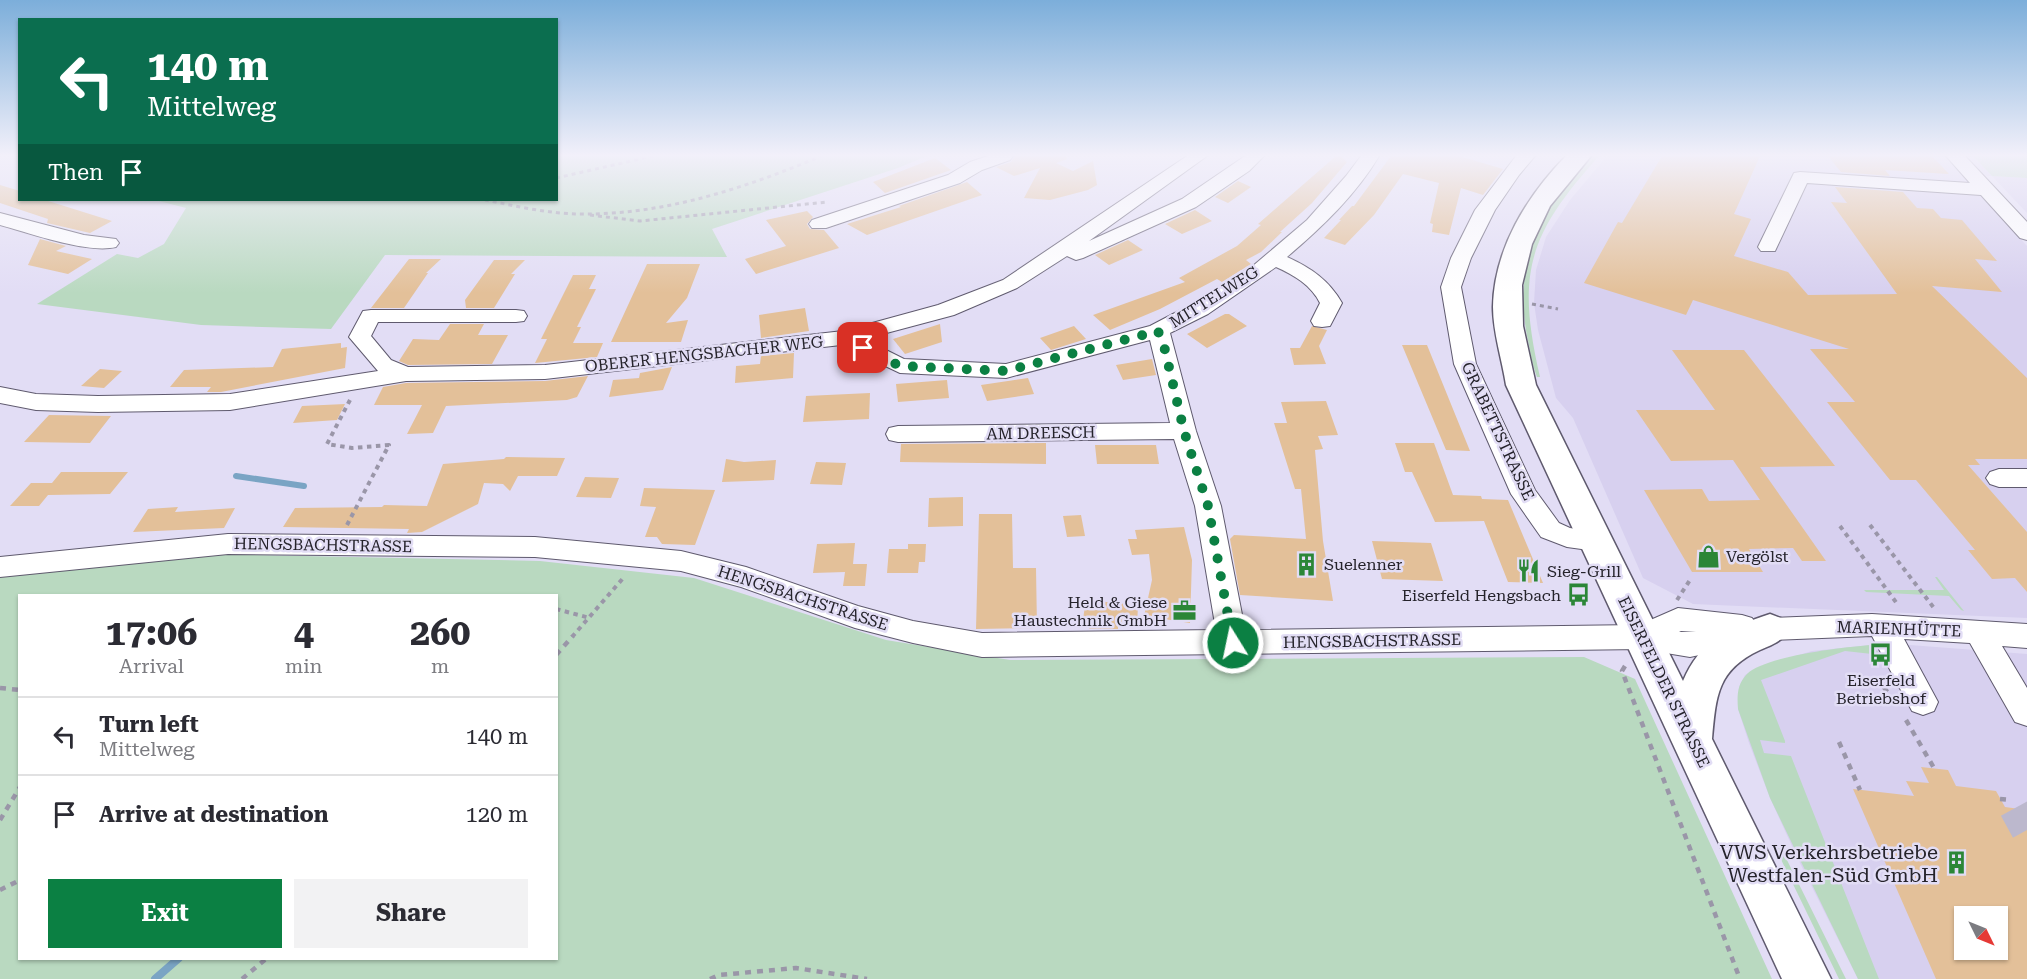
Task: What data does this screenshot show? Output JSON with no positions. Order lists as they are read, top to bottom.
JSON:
{
  "streets": {
    "main road": ["EISERFELDER STRASSE"],
    "street": [
      "MITTELWEG",
      "OBERER HENGSBACHER WEG",
      "GRABETTSTRASSE",
      "AM DREESCH",
      "HENGSBACHSTRASSE",
      "MARIENHÜTTE"
    ]
  },
  "crossings": [
    ["MITTELWEG", "OBERER HENGSBACHER WEG"],
    ["GRABETTSTRASSE", "EISERFELDER STRASSE"],
    ["HENGSBACHSTRASSE", "MARIENHÜTTE"],
    ["HENGSBACHSTRASSE", "EISERFELDER STRASSE"],
    ["MARIENHÜTTE", "EISERFELDER STRASSE"]
  ],
  "places": {
    "shop": ["Vergölst"],
    "building": ["Suelenner", "VWS Verkehrsbetriebe Westfalen-Süd GmbH"],
    "restaurant": ["Sieg-Grill"],
    "bus stop": ["Eiserfeld Hengsbach", "Eiserfeld Betriebshof"],
    "office": ["Held & Giese Haustechnik GmbH"]
  },
  "north": "bottom right",
  "page": {
    "turn": ["140 m", "Mittelweg"],
    "then": "Then",
    "eta": [
      "17:06",
      "Arrival",
      "4",
      "min",
      "260",
      "m"
    ],
    "list": [
      {
        "name": "Turn left",
        "note": "Mittelweg",
        "value": "140 m"
      },
      {
        "name": "Arrive at destination",
        "value": "120 m"
      }
    ],
    "buttons": ["Exit", "Share"]
  }
}
